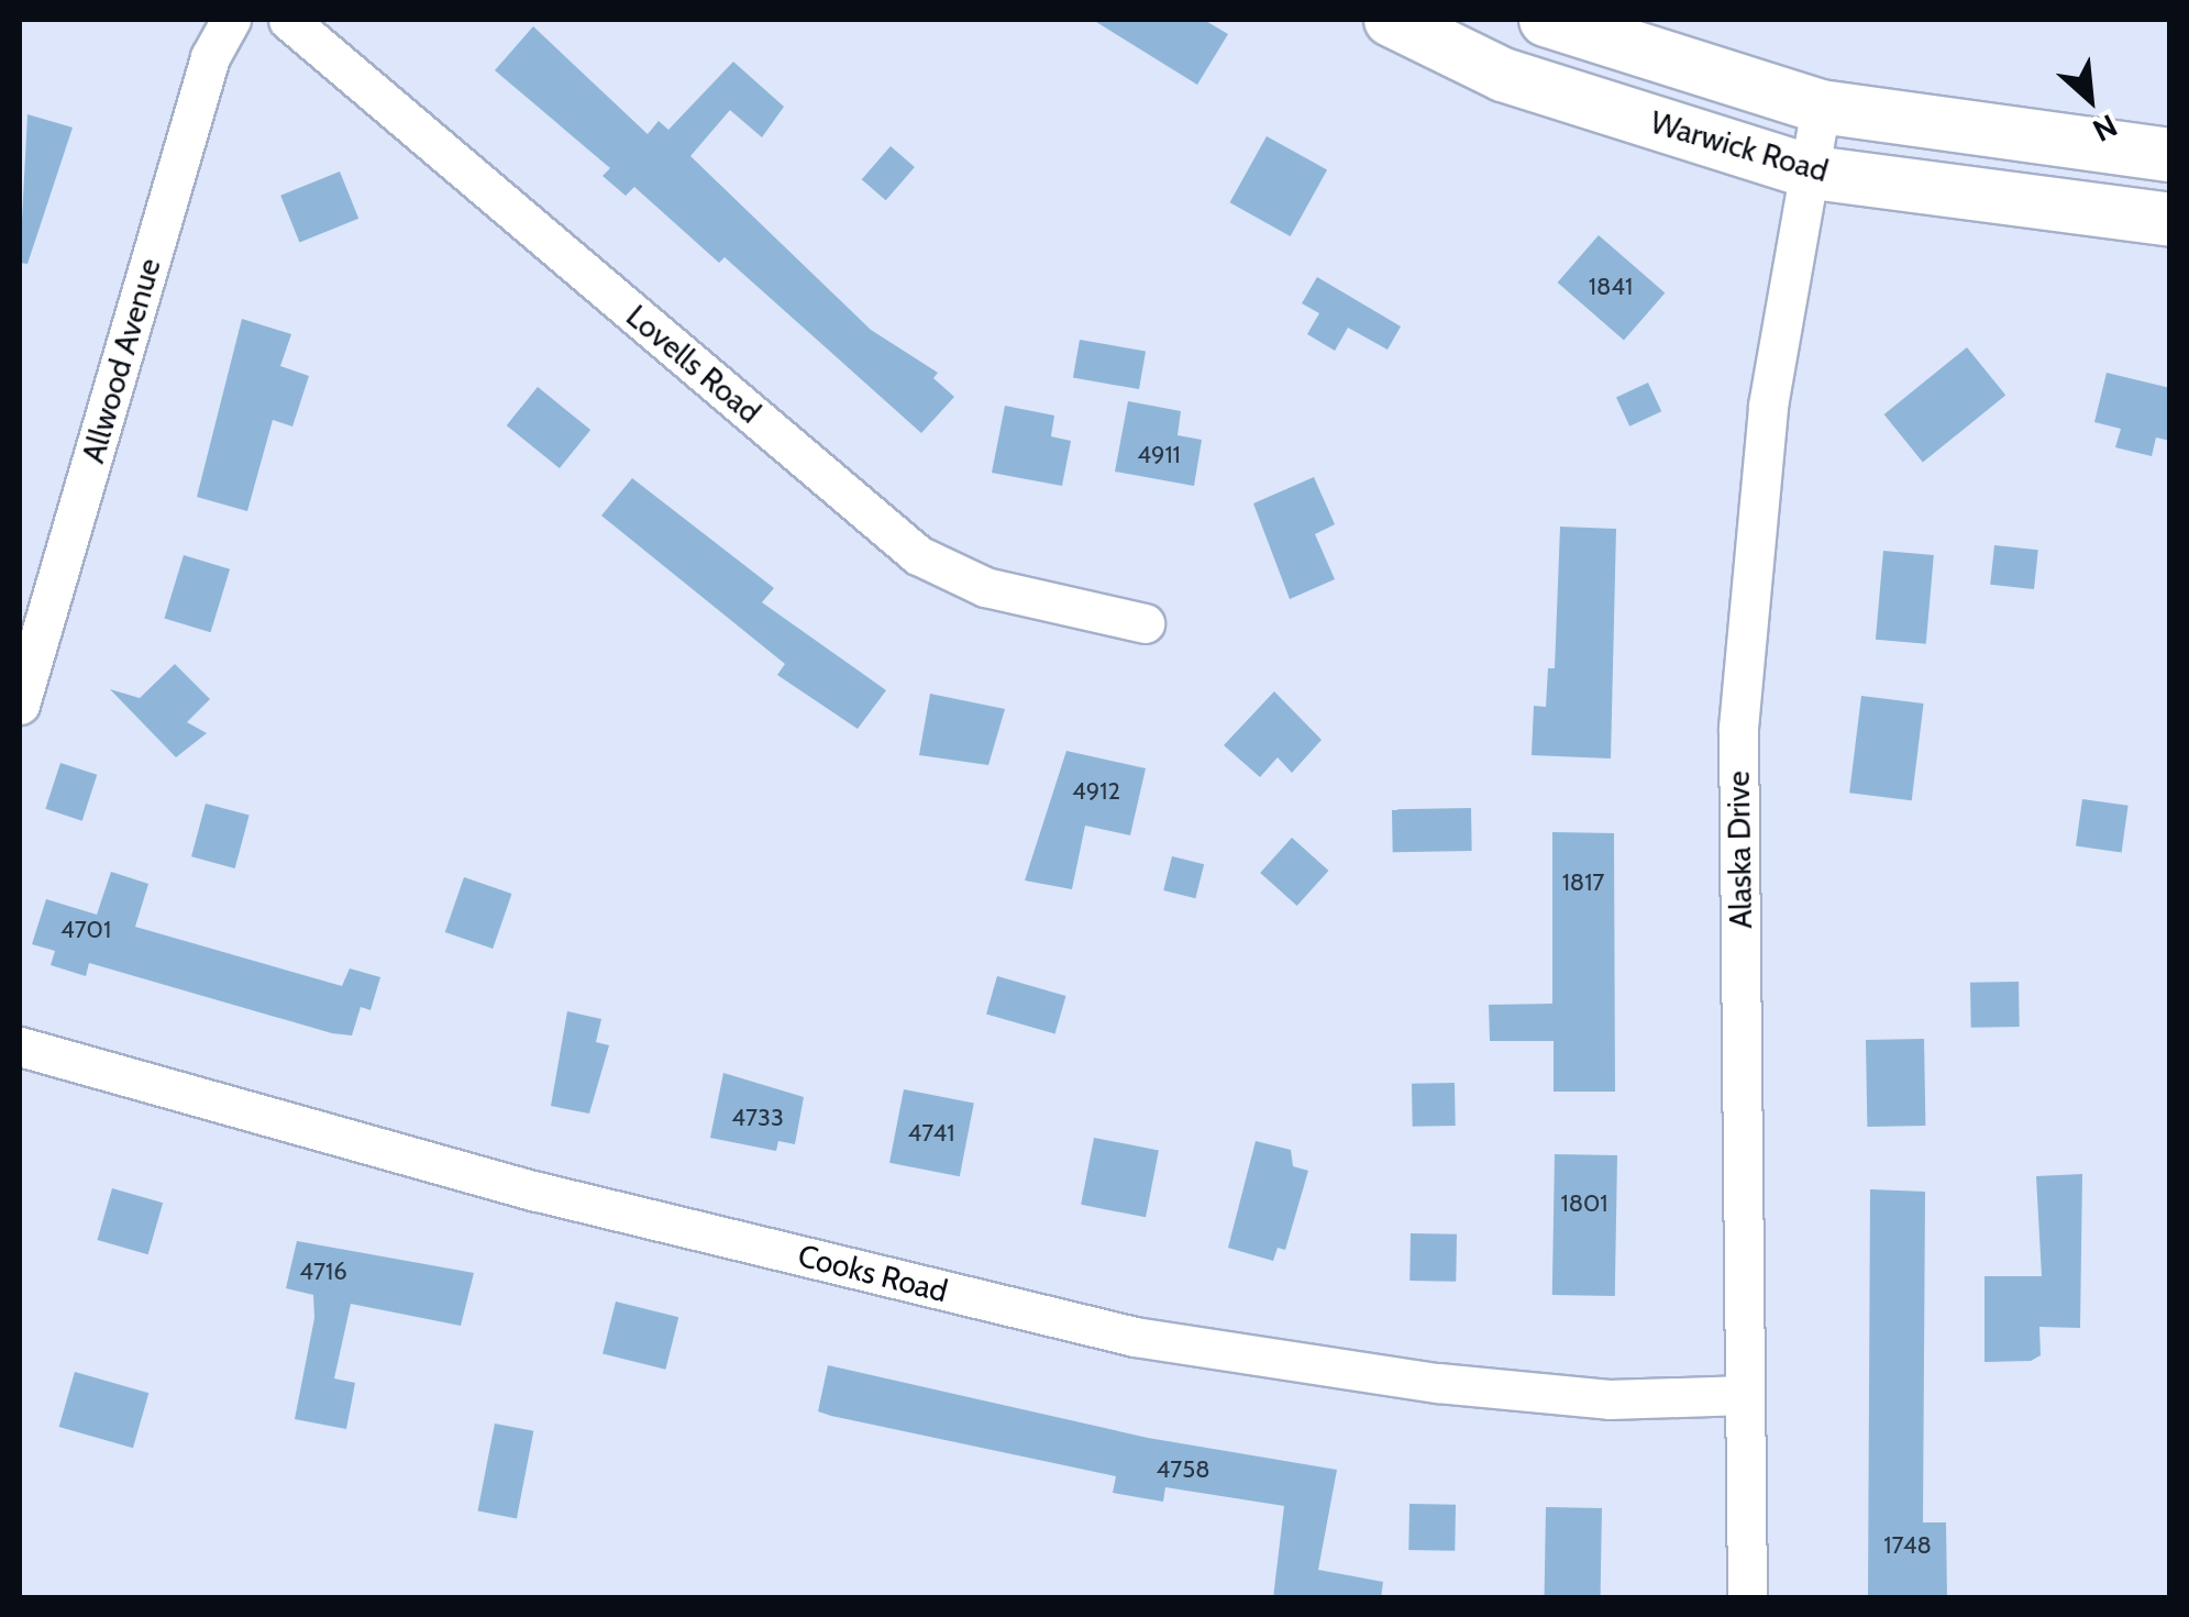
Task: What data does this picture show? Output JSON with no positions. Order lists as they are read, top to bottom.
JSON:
{
  "streets": {
    "main road": ["Warwick Road"],
    "street": [
      "Allwood Avenue",
      "Lovells Road",
      "Alaska Drive",
      "Cooks Road"
    ]
  },
  "crossings": [
    ["Warwick Road", "Alaska Drive"],
    ["Alaska Drive", "Cooks Road"]
  ],
  "house_numbers": [
    "1841",
    "4911",
    "4912",
    "1817",
    "4701",
    "4733",
    "4741",
    "1801",
    "4716",
    "4758",
    "1748"
  ],
  "north": "bottom right"
}
